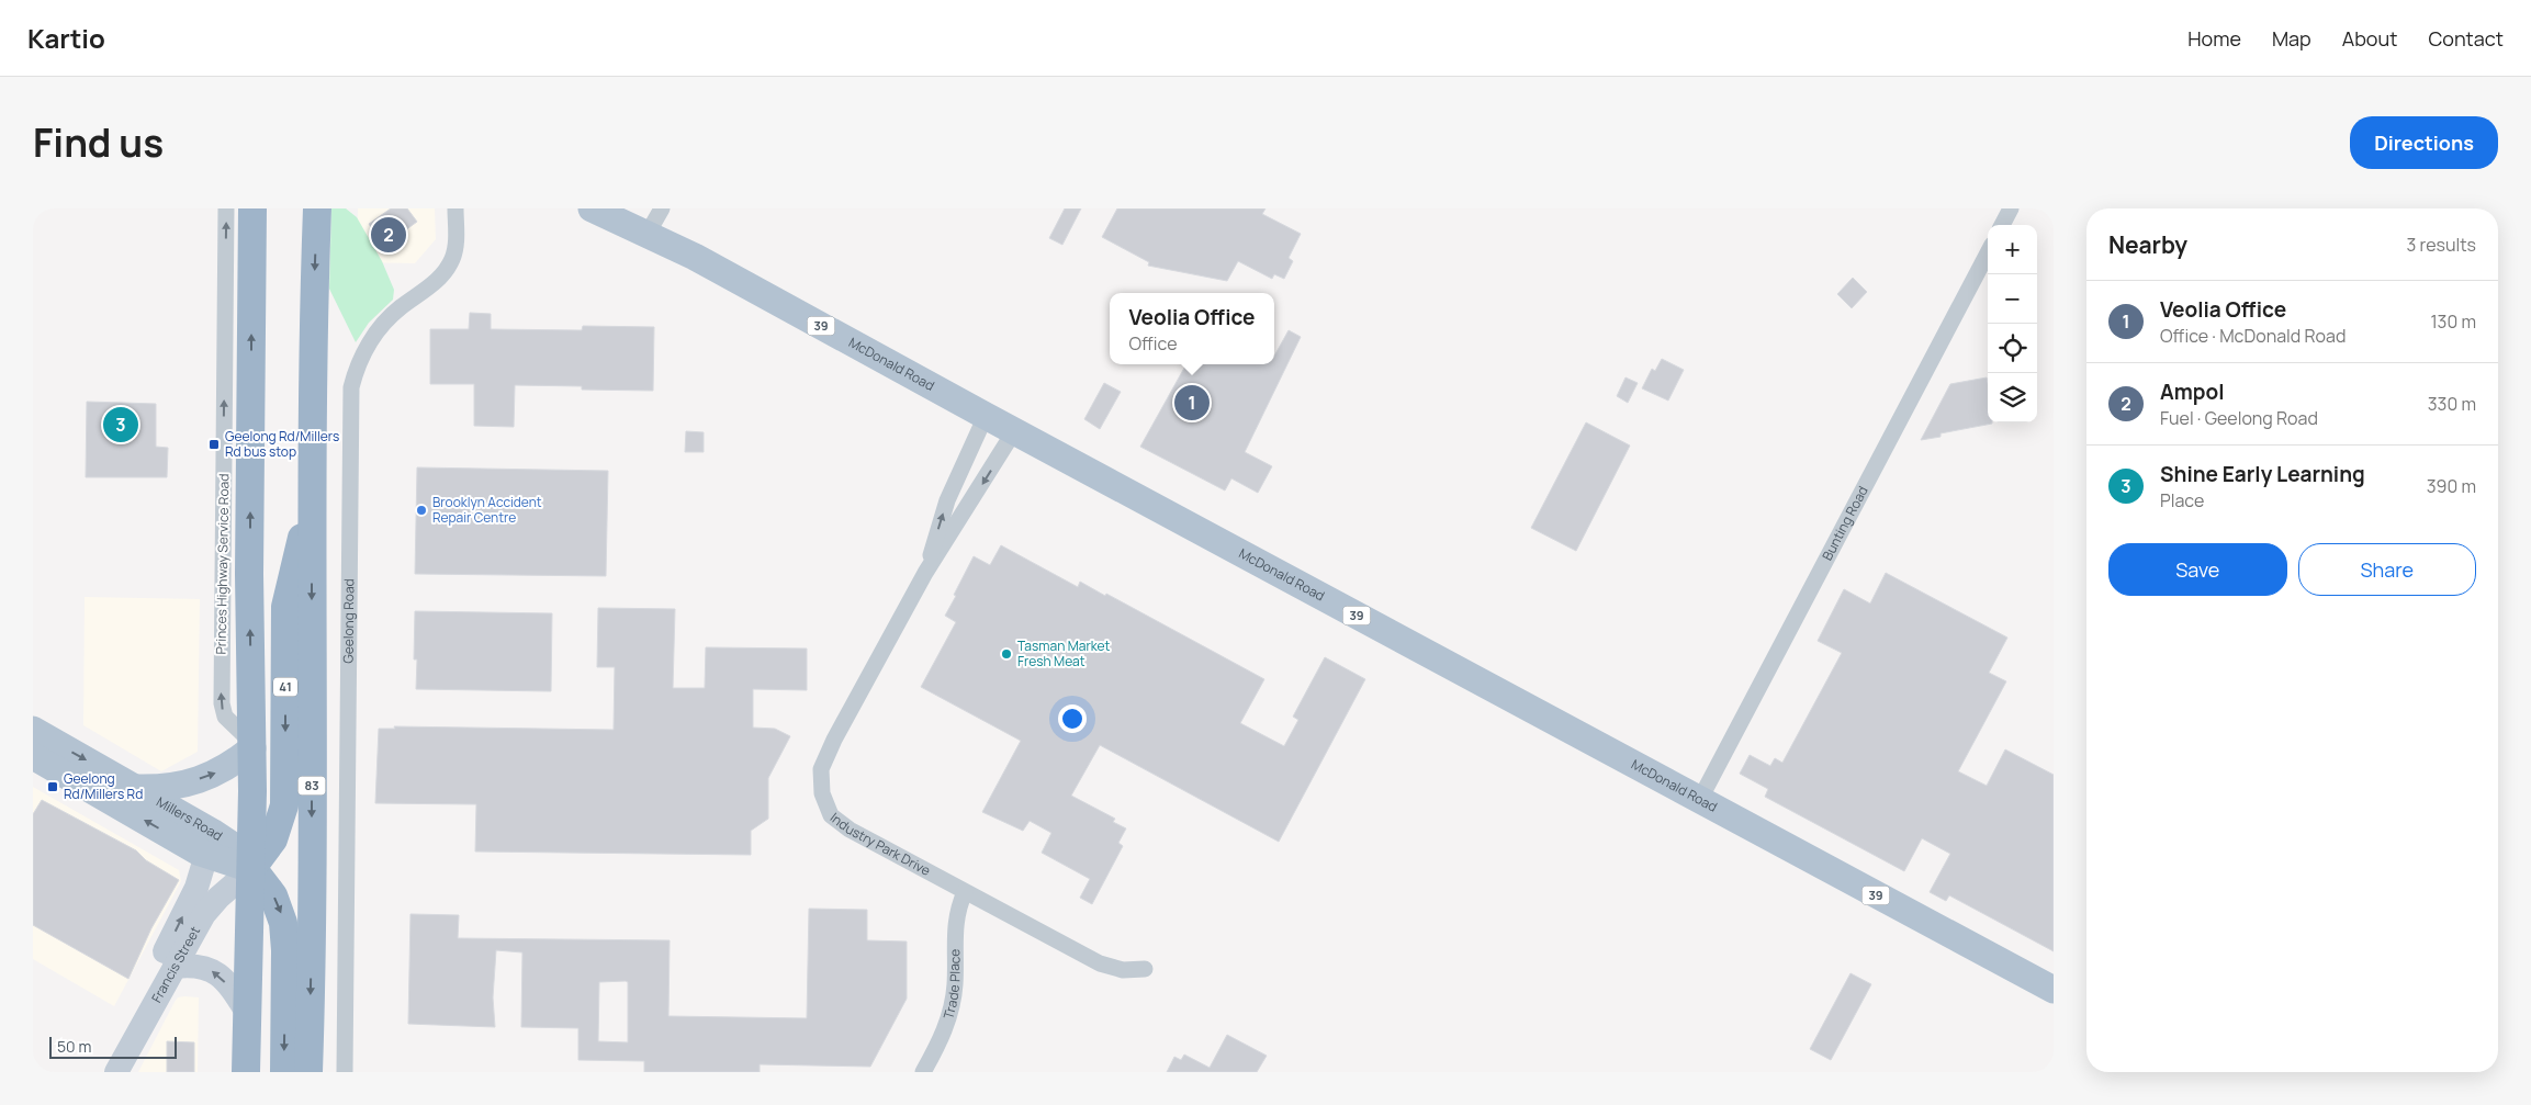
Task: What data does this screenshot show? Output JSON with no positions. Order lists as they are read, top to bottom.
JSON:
{
  "streets": {
    "highway": ["41", "83"],
    "main road": [
      "39",
      "McDonald Road",
      "Millers Road",
      "Francis Street"
    ],
    "street": [
      "Bunting Road",
      "Princes Highway Service Road",
      "Geelong Road",
      "Industry Park Drive",
      "Trade Place"
    ]
  },
  "crossings": [
    ["McDonald Road", "Bunting Road"],
    ["McDonald Road", "Industry Park Drive"],
    ["41", "83"],
    ["41", "Millers Road"],
    ["41", "Francis Street"],
    ["Millers Road", "Francis Street"],
    ["Industry Park Drive", "Trade Place"]
  ],
  "one_way": ["Princes Highway Service Road"],
  "places": {
    "transit": ["Geelong Rd/Millers Rd bus stop", "Geelong Rd/Millers Rd"],
    "other": ["Brooklyn Accident Repair Centre", "Tasman Market Fresh Meat"]
  },
  "scale_bar": "50 m",
  "page": {
    "header": "Kartio",
    "nav": [
      "Home",
      "Map",
      "About",
      "Contact"
    ],
    "title": "Find us",
    "buttons": [
      "Directions",
      ["Save", "Share"]
    ],
    "heading": ["Nearby", "3 results"],
    "pins": ["2", "1", "3"],
    "map_buttons": ["+", "−"],
    "list": [
      {
        "mark": "1",
        "name": "Veolia Office",
        "note": "Office · McDonald Road",
        "value": "130 m"
      },
      {
        "mark": "2",
        "name": "Ampol",
        "note": "Fuel · Geelong Road",
        "value": "330 m"
      },
      {
        "mark": "3",
        "name": "Shine Early Learning",
        "note": "Place",
        "value": "390 m"
      }
    ],
    "popup": ["Veolia Office", "Office"],
    "scale": "50 m"
  }
}
